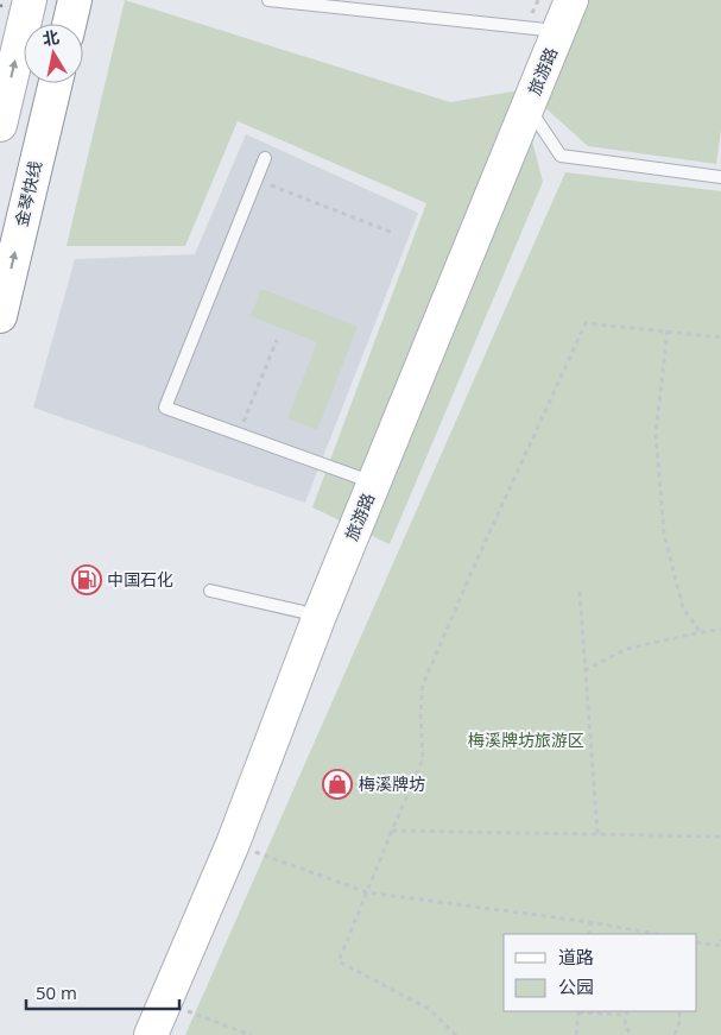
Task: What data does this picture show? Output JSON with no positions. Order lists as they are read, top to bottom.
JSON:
{
  "streets": {
    "main road": ["旅游路", "金琴快线"]
  },
  "one_way": ["金琴快线"],
  "parks": ["梅溪牌坊旅游区"],
  "places": {
    "fuel station": ["中国石化"],
    "shop": ["梅溪牌坊"]
  },
  "legend": ["道路", "公园"],
  "scale_bar": "50 m",
  "north": "top"
}
